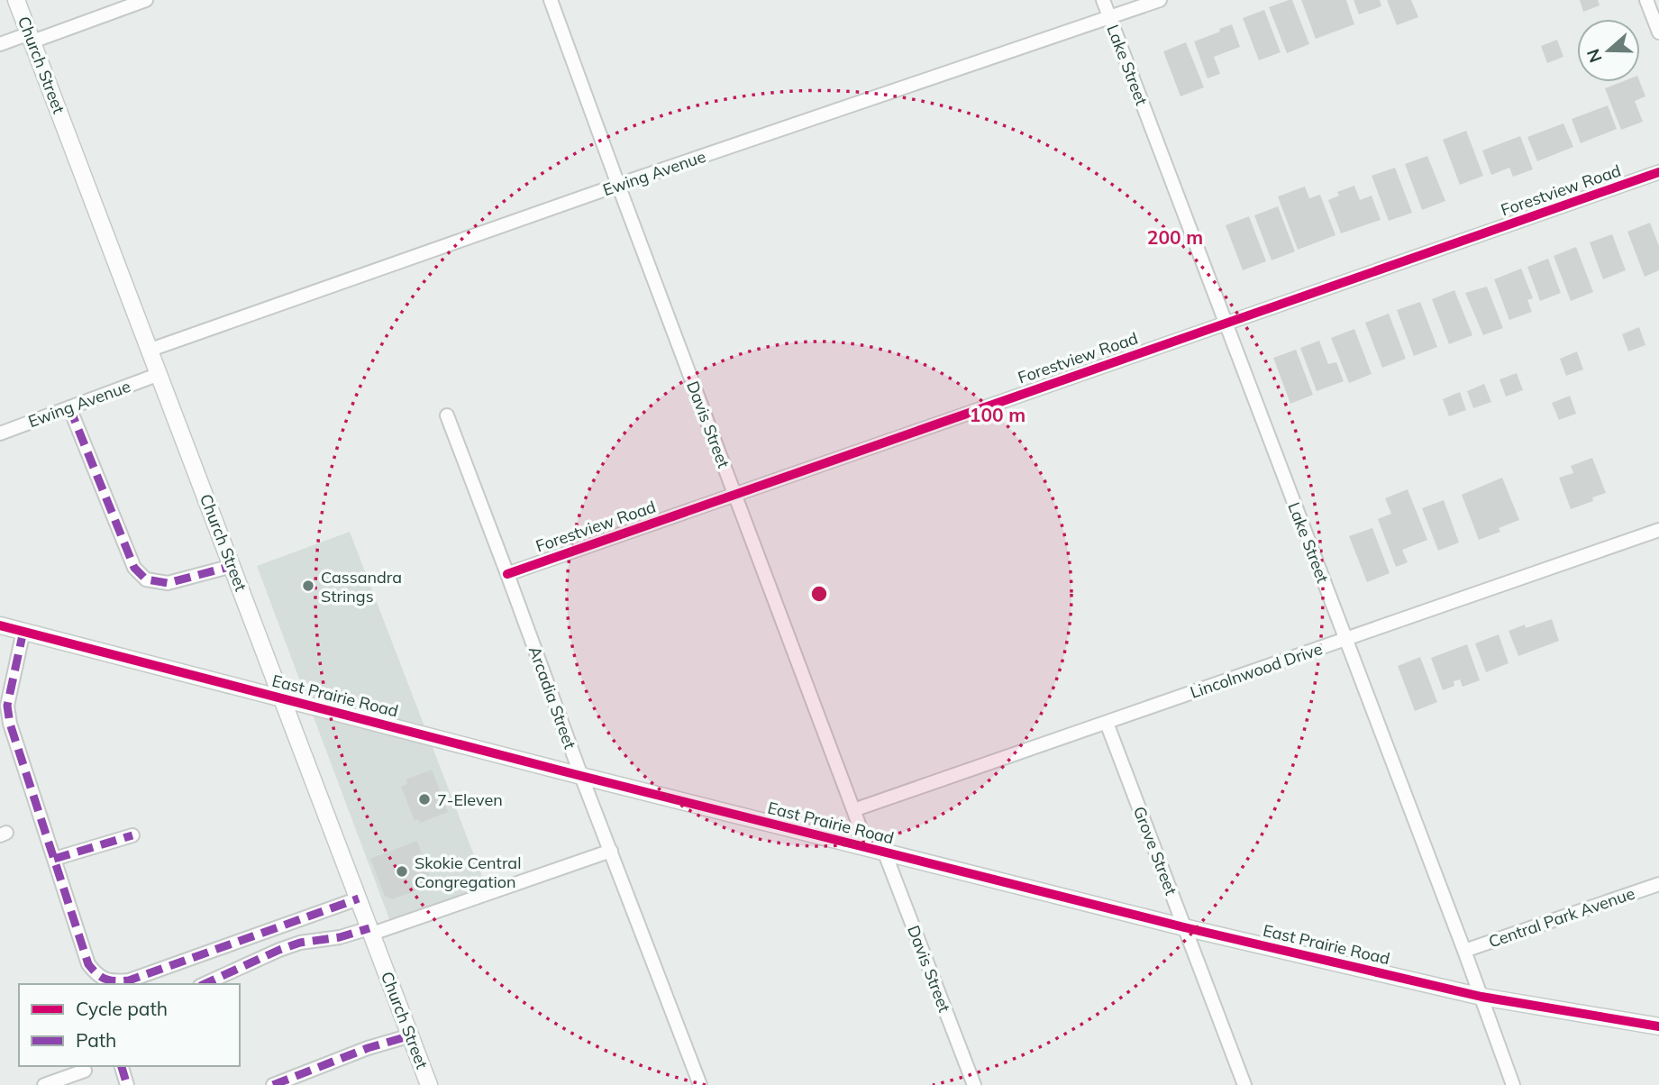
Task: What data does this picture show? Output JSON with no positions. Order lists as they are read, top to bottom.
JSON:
{
  "streets": {
    "street": [
      "Church Street",
      "Lake Street",
      "Ewing Avenue",
      "Forestview Road",
      "Davis Street",
      "Lincolnwood Drive",
      "East Prairie Road",
      "Arcadia Street",
      "Grove Street",
      "Central Park Avenue"
    ]
  },
  "crossings": [
    ["Church Street", "Ewing Avenue"],
    ["Church Street", "East Prairie Road"],
    ["Lake Street", "Ewing Avenue"],
    ["Lake Street", "Forestview Road"],
    ["Lake Street", "Lincolnwood Drive"],
    ["Lake Street", "East Prairie Road"],
    ["Lake Street", "Central Park Avenue"],
    ["Ewing Avenue", "Davis Street"],
    ["Forestview Road", "Davis Street"],
    ["Forestview Road", "Arcadia Street"],
    ["Davis Street", "Lincolnwood Drive"],
    ["Davis Street", "East Prairie Road"],
    ["Lincolnwood Drive", "Grove Street"],
    ["East Prairie Road", "Arcadia Street"],
    ["East Prairie Road", "Grove Street"]
  ],
  "places": ["Cassandra Strings", "7-Eleven", "Skokie Central Congregation"],
  "legend": ["Cycle path", "Path"],
  "north": "left",
  "rings": ["200 m", "100 m"]
}
